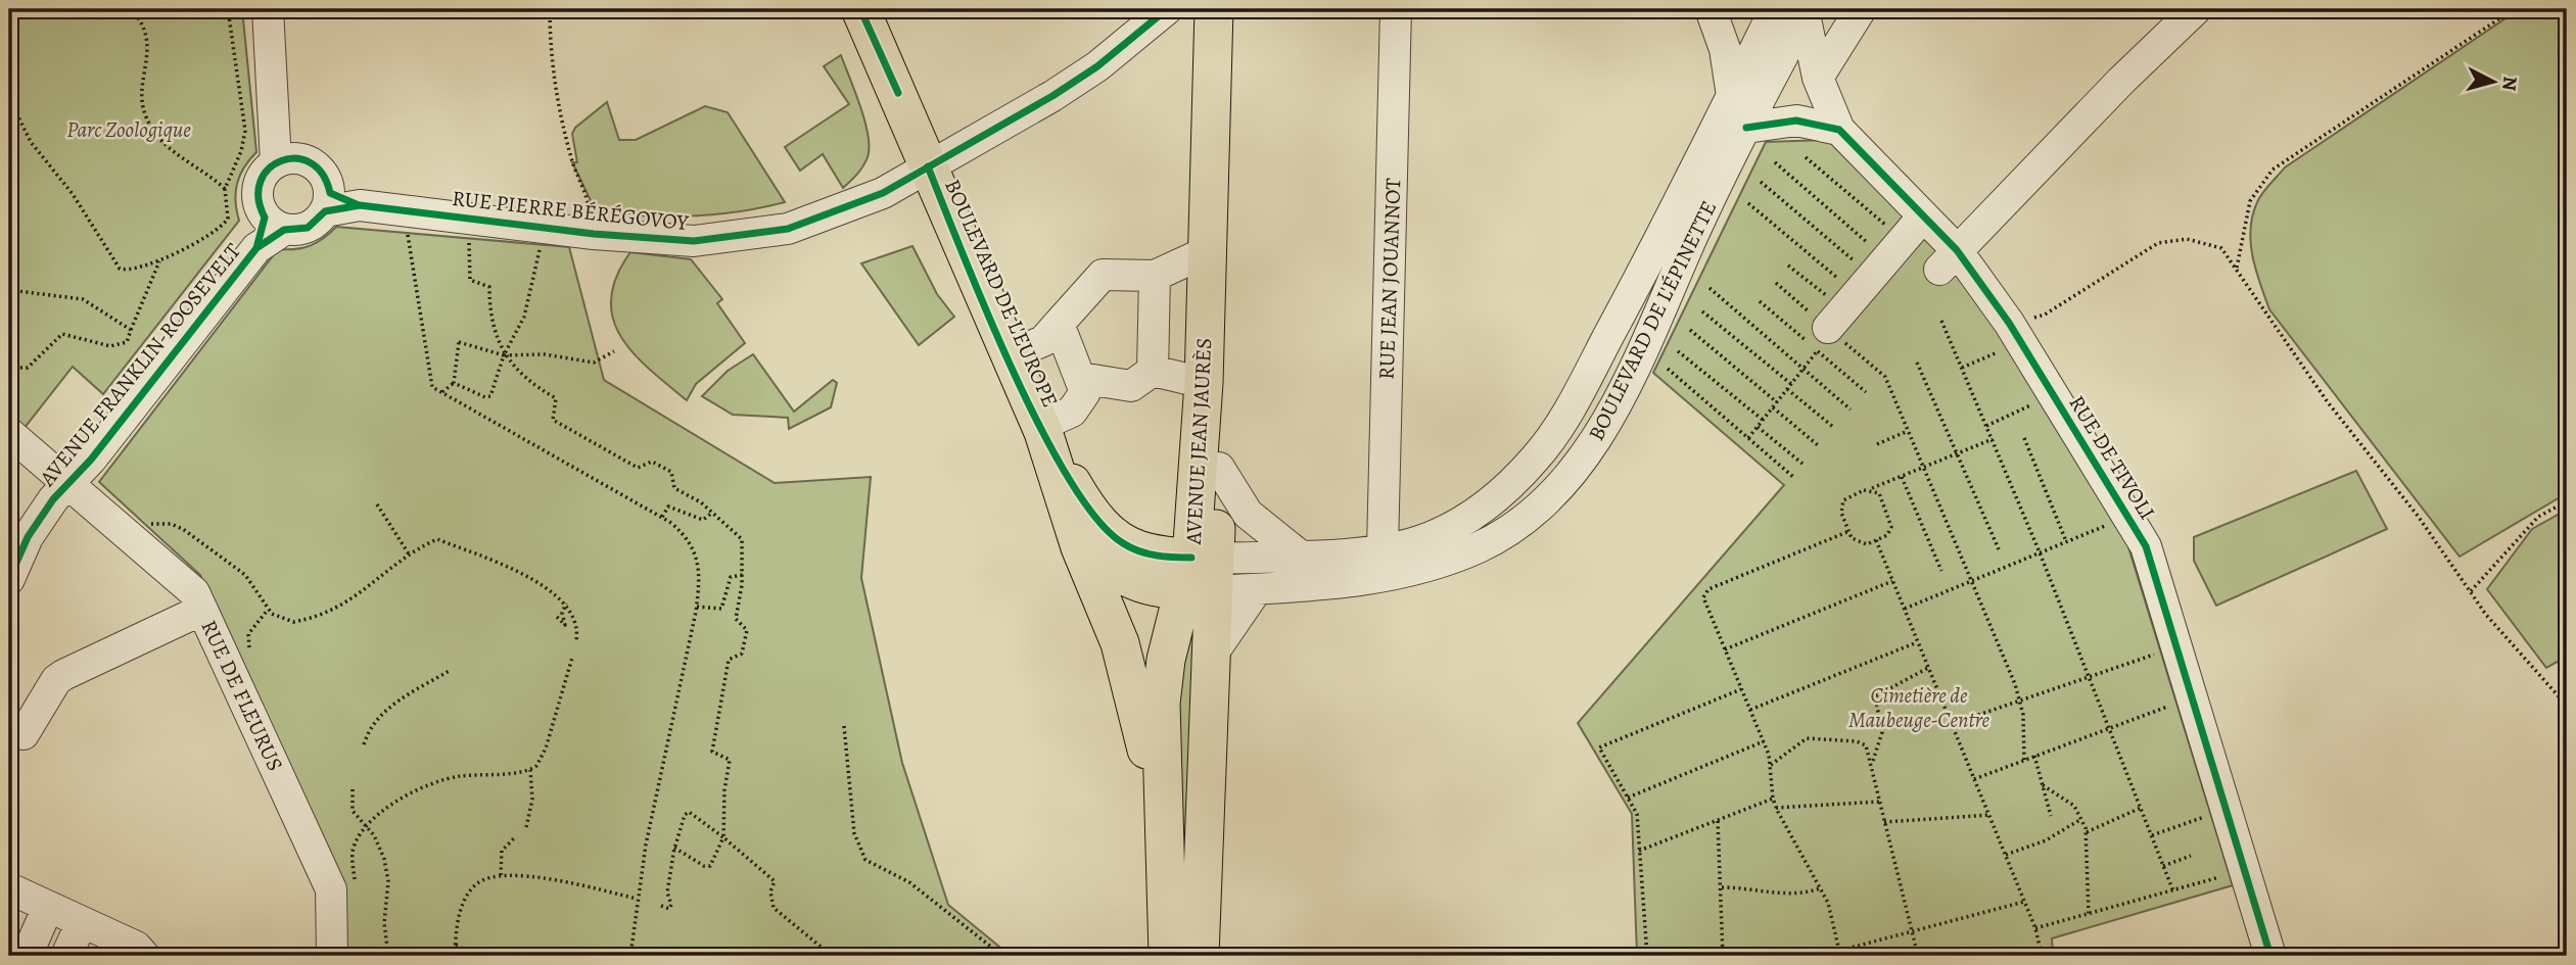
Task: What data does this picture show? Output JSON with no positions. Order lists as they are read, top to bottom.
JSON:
{
  "streets": {
    "main road": ["BOULEVARD DE L'EUROPE", "AVENUE JEAN JAURÈS"],
    "street": [
      "RUE PIERRE BÉRÉGOVOY",
      "RUE JEAN JOUANNOT",
      "BOULEVARD DE L'ÉPINETTE",
      "AVENUE FRANKLIN-ROOSEVELT",
      "RUE DE TIVOLI",
      "RUE DE FLEURUS"
    ]
  },
  "crossings": [
    ["RUE PIERRE BÉRÉGOVOY", "BOULEVARD DE L'EUROPE"],
    ["RUE PIERRE BÉRÉGOVOY", "AVENUE FRANKLIN-ROOSEVELT"],
    ["RUE JEAN JOUANNOT", "BOULEVARD DE L'ÉPINETTE"],
    ["BOULEVARD DE L'EUROPE", "AVENUE JEAN JAURÈS"],
    ["BOULEVARD DE L'ÉPINETTE", "AVENUE JEAN JAURÈS"],
    ["AVENUE FRANKLIN-ROOSEVELT", "RUE DE FLEURUS"]
  ],
  "parks": ["Parc Zoologique", "Cimetière de Maubeuge-Centre"],
  "north": "right"
}
